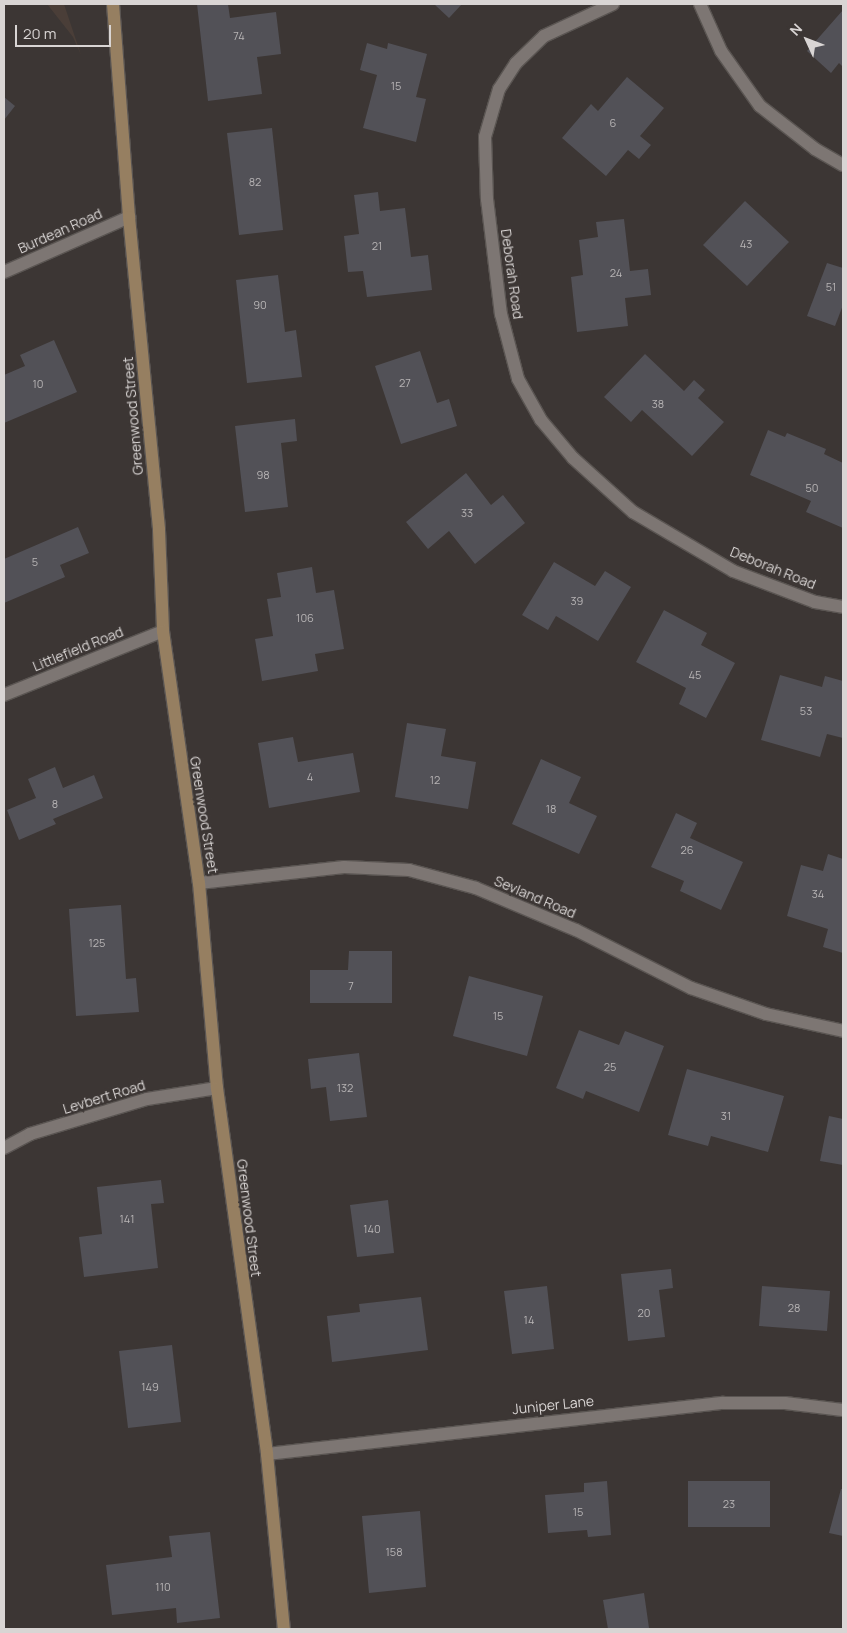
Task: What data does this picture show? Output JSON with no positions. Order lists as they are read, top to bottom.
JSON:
{
  "streets": {
    "street": [
      "Burdean Road",
      "Deborah Road",
      "Greenwood Street",
      "Littlefield Road",
      "Sevland Road",
      "Levbert Road",
      "Juniper Lane"
    ]
  },
  "crossings": [
    ["Burdean Road", "Greenwood Street"],
    ["Greenwood Street", "Littlefield Road"],
    ["Greenwood Street", "Sevland Road"],
    ["Greenwood Street", "Levbert Road"],
    ["Greenwood Street", "Juniper Lane"]
  ],
  "house_numbers": [
    "74",
    "15",
    "6",
    "82",
    "43",
    "21",
    "24",
    "51",
    "90",
    "27",
    "10",
    "38",
    "98",
    "50",
    "33",
    "5",
    "39",
    "106",
    "45",
    "53",
    "4",
    "12",
    "8",
    "18",
    "26",
    "34",
    "125",
    "7",
    "15",
    "25",
    "132",
    "31",
    "141",
    "140",
    "28",
    "20",
    "14",
    "149",
    "23",
    "15",
    "158",
    "110"
  ],
  "scale_bar": "20 m",
  "north": "top left"
}
